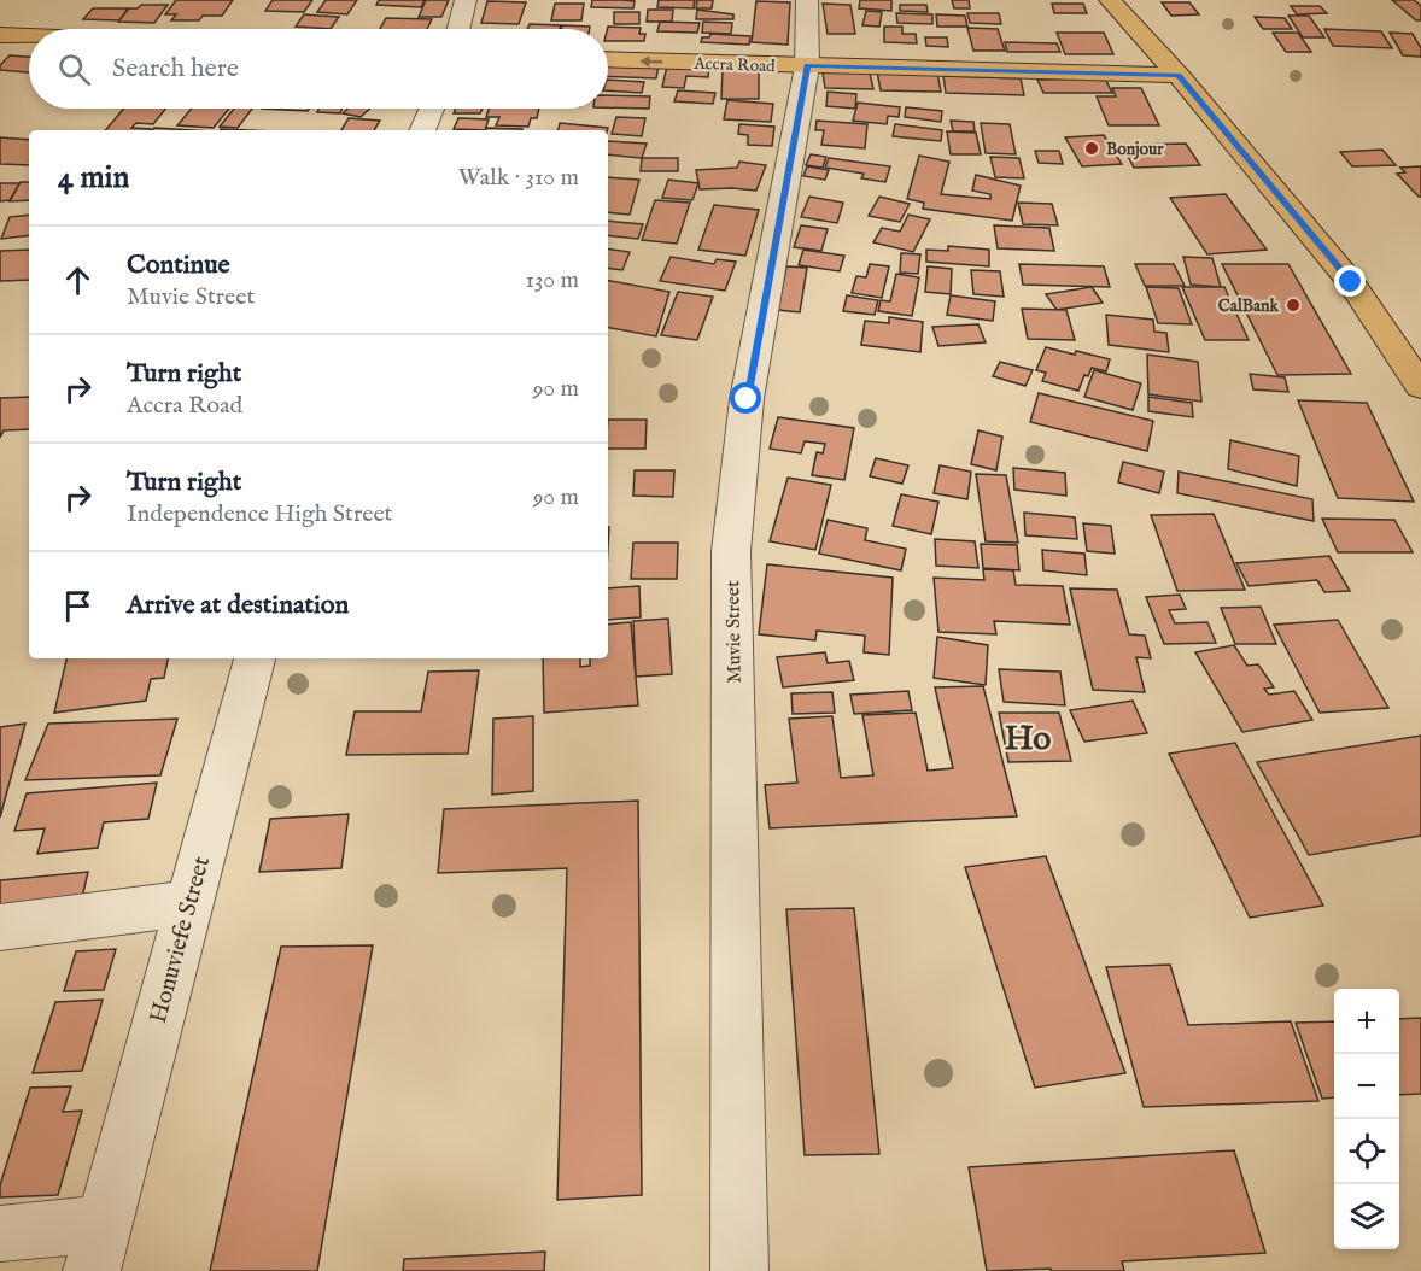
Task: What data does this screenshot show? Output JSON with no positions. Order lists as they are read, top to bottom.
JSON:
{
  "streets": {
    "main road": ["Accra Road"],
    "street": ["Muvie Street", "Honuviefe Street"]
  },
  "crossings": [
    ["Accra Road", "Muvie Street"]
  ],
  "districts": ["Ho"],
  "places": ["Bonjour", "CalBank"],
  "page": {
    "search": "Search here",
    "heading": ["4 min", "Walk · 310 m"],
    "list": [
      ["Continue", "Muvie Street", "130 m"],
      ["Turn right", "Accra Road", "90 m"],
      ["Turn right", "Independence High Street", "90 m"],
      "Arrive at destination"
    ],
    "map_buttons": ["+", "−"]
  }
}
